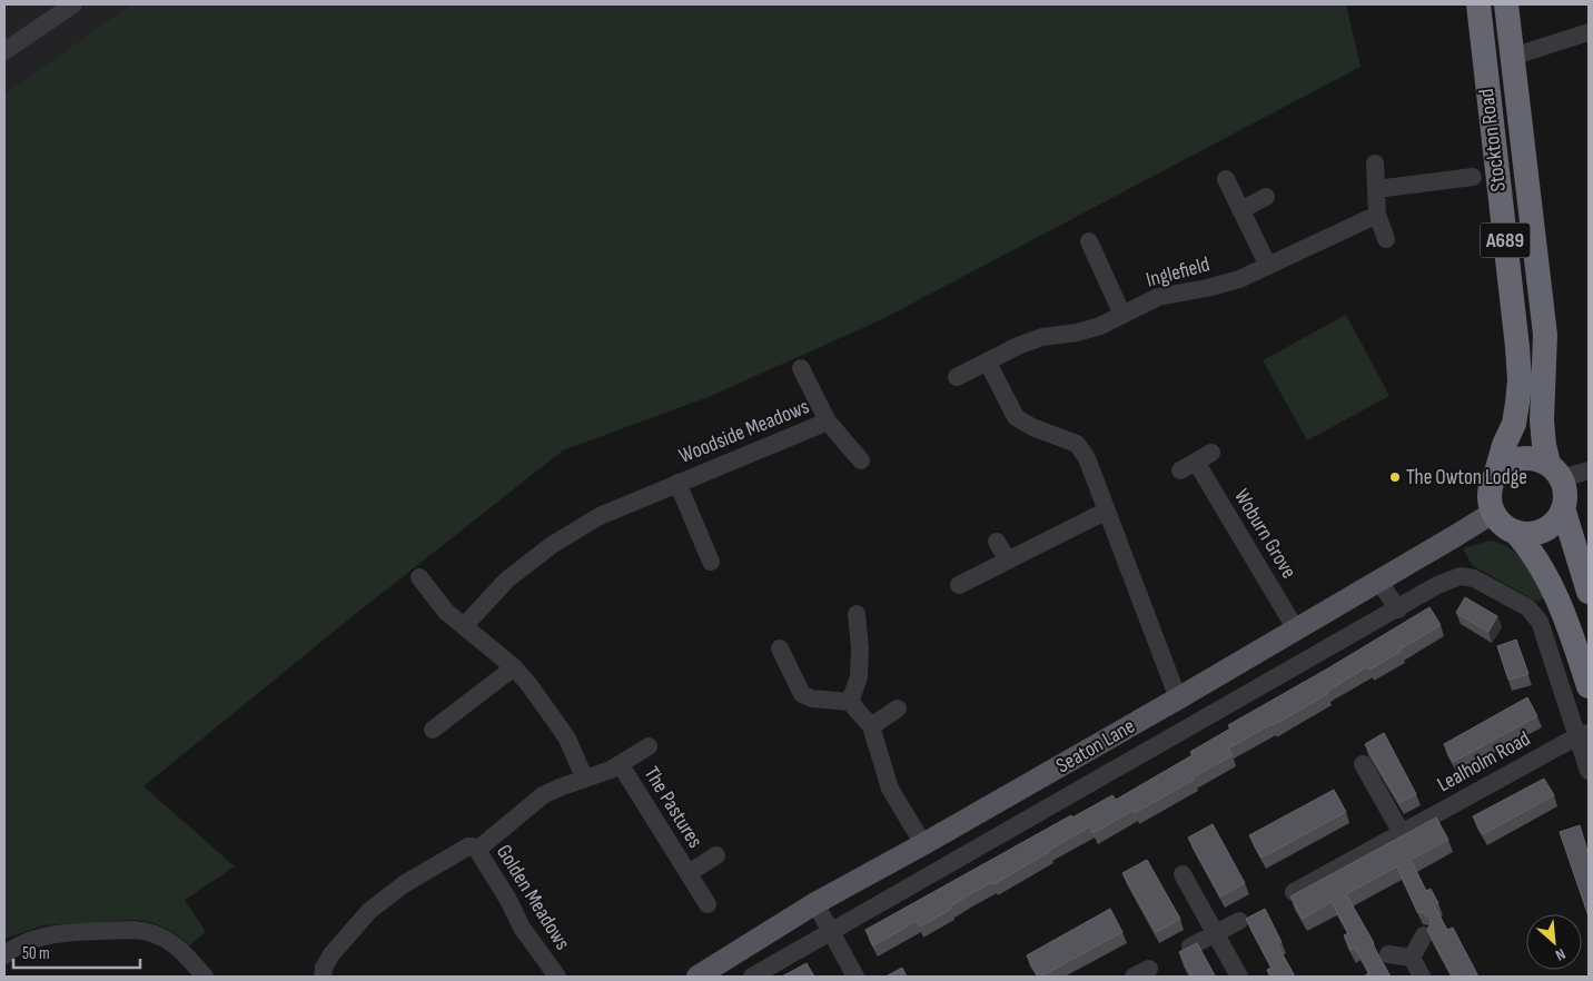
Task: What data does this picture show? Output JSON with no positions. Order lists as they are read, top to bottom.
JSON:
{
  "streets": {
    "highway": ["Stockton Road", "A689"],
    "main road": ["Seaton Lane"],
    "street": [
      "Inglefield",
      "Woodside Meadows",
      "Woburn Grove",
      "Lealholm Road",
      "The Pastures",
      "Golden Meadows"
    ]
  },
  "crossings": [
    ["Stockton Road", "Seaton Lane"],
    ["Woburn Grove", "Seaton Lane"],
    ["Seaton Lane", "Lealholm Road"],
    ["The Pastures", "Golden Meadows"]
  ],
  "places": ["The Owton Lodge"],
  "scale_bar": "50 m",
  "north": "bottom right"
}
